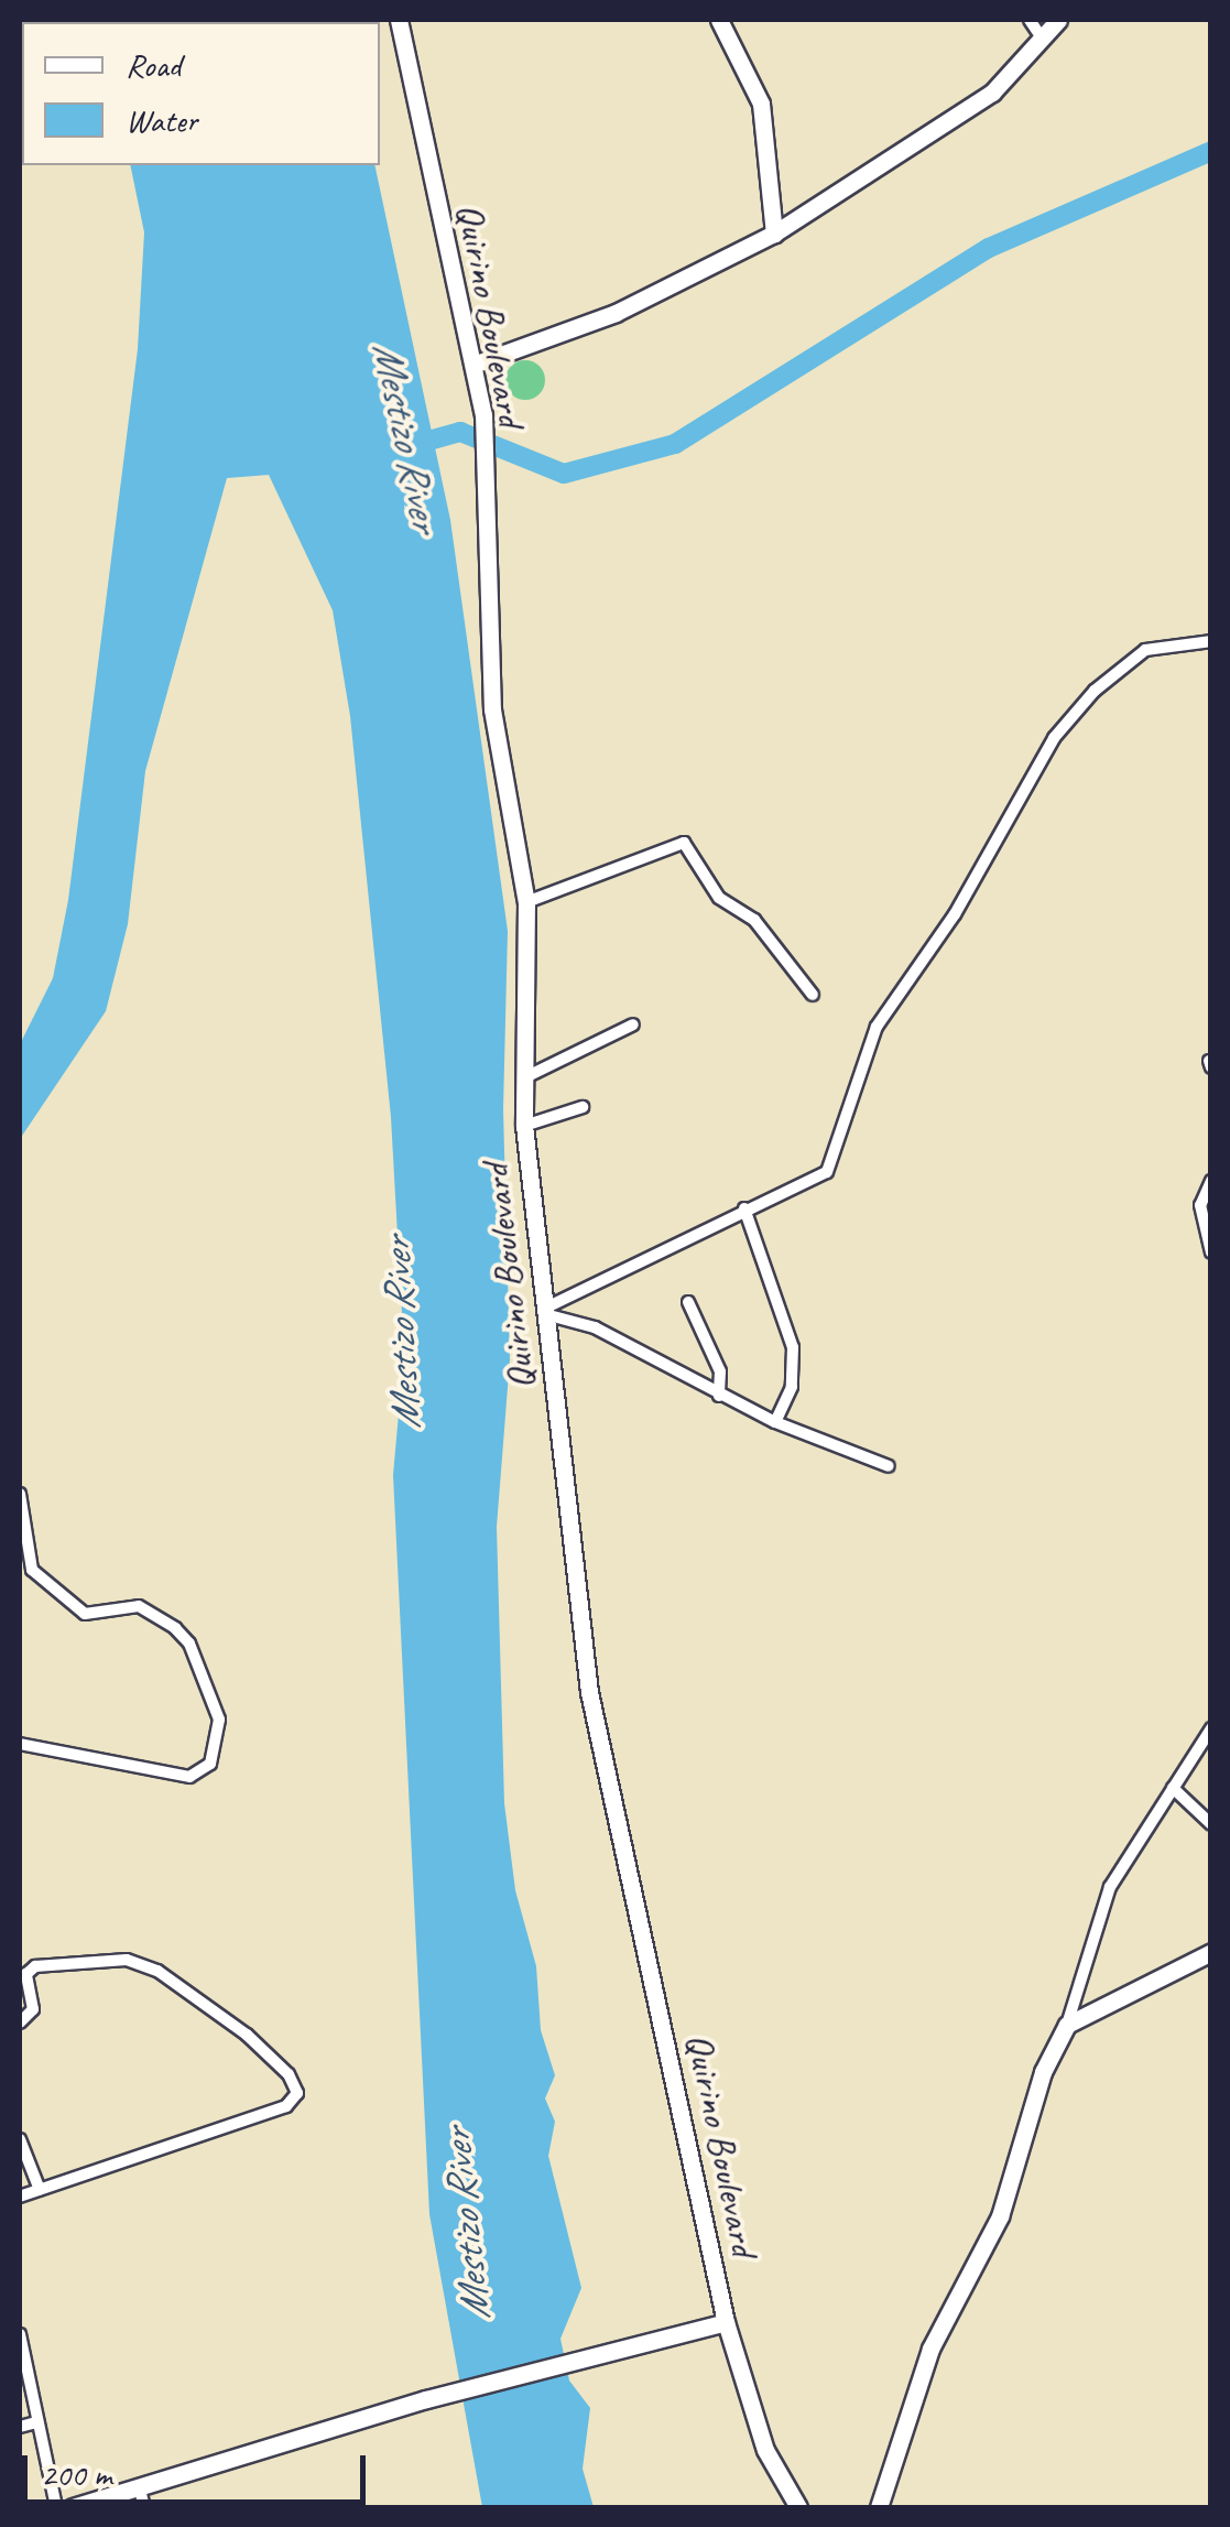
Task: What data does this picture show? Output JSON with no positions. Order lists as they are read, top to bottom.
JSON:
{
  "streets": {
    "street": ["Quirino Boulevard"]
  },
  "water": ["Mestizo River"],
  "legend": ["Road", "Water"],
  "scale_bar": "200 m"
}
